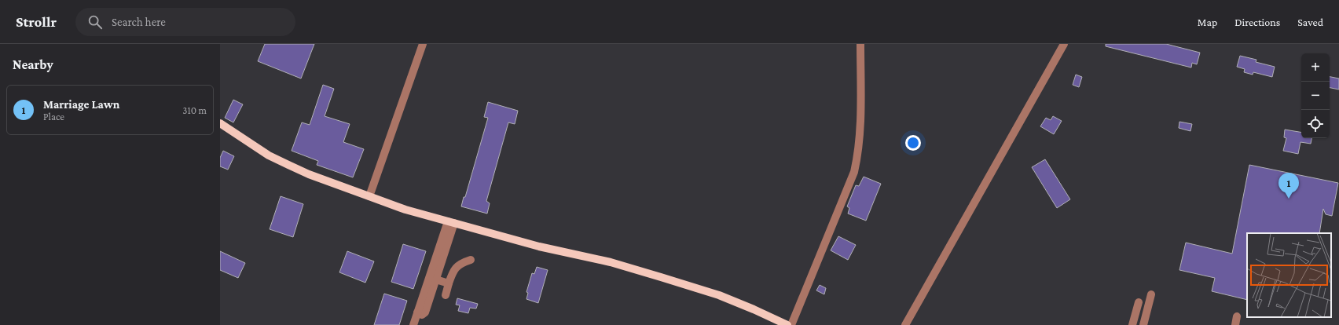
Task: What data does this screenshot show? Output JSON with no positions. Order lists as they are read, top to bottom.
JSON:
{
  "page": {
    "header": "Strollr",
    "search": "Search here",
    "nav": ["Map", "Directions", "Saved"],
    "heading": "Nearby",
    "map_buttons": ["+", "−"],
    "list": [
      {
        "mark": "1",
        "name": "Marriage Lawn",
        "note": "Place",
        "value": "310 m"
      }
    ],
    "pins": "1"
  }
}
